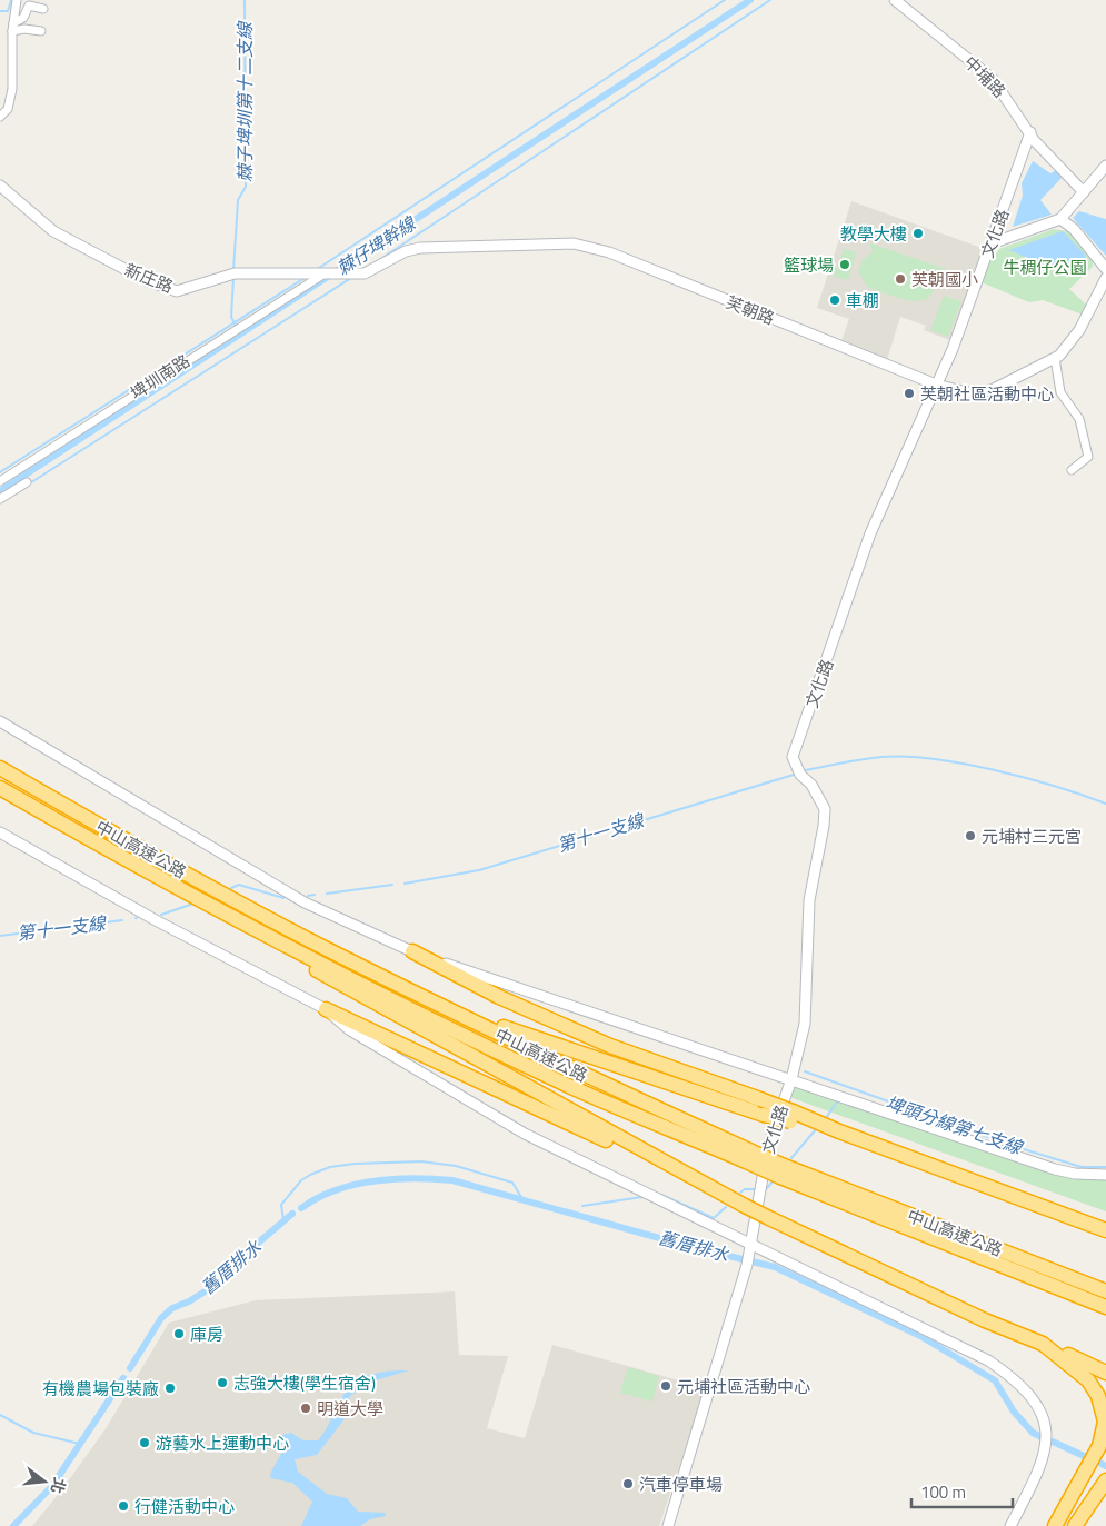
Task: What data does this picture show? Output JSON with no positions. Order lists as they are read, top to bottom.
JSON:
{
  "streets": {
    "highway": ["中山高速公路"],
    "street": [
      "中埔路",
      "文化路",
      "新庄路",
      "芙朝路",
      "埤圳南路"
    ]
  },
  "crossings": [
    ["中埔路", "文化路"],
    ["文化路", "芙朝路"],
    ["新庄路", "芙朝路"],
    ["新庄路", "埤圳南路"]
  ],
  "water": [
    "棘子埤圳第十二支線",
    "棘仔埤幹線",
    "第十一支線",
    "埤頭分線第七支線",
    "舊厝排水"
  ],
  "parks": ["牛稠仔公園"],
  "places": [
    "教學大樓",
    "籃球場",
    "芙朝國小",
    "車棚",
    "芙朝社區活動中心",
    "元埔村三元宮",
    "庫房",
    "志強大樓(學生宿舍)",
    "元埔社區活動中心",
    "有機農場包裝廠",
    "明道大學",
    "游藝水上運動中心",
    "汽車停車場",
    "行健活動中心"
  ],
  "scale_bar": "100 m",
  "north": "right"
}
